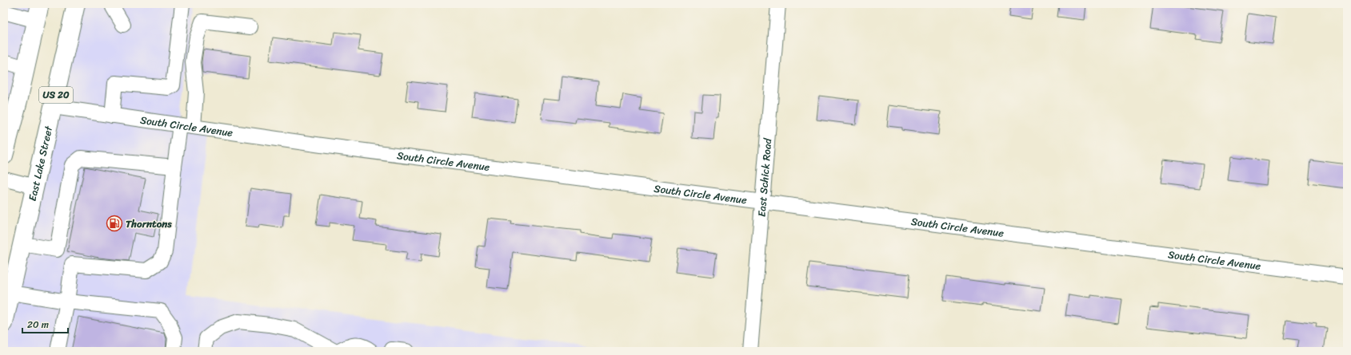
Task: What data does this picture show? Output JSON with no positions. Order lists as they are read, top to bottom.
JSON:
{
  "streets": {
    "main road": ["US 20", "East Lake Street"],
    "street": ["South Circle Avenue", "East Schick Road"]
  },
  "crossings": [
    ["South Circle Avenue", "East Lake Street"],
    ["South Circle Avenue", "East Schick Road"]
  ],
  "places": {
    "fuel station": ["Thorntons"]
  },
  "scale_bar": "20 m"
}
